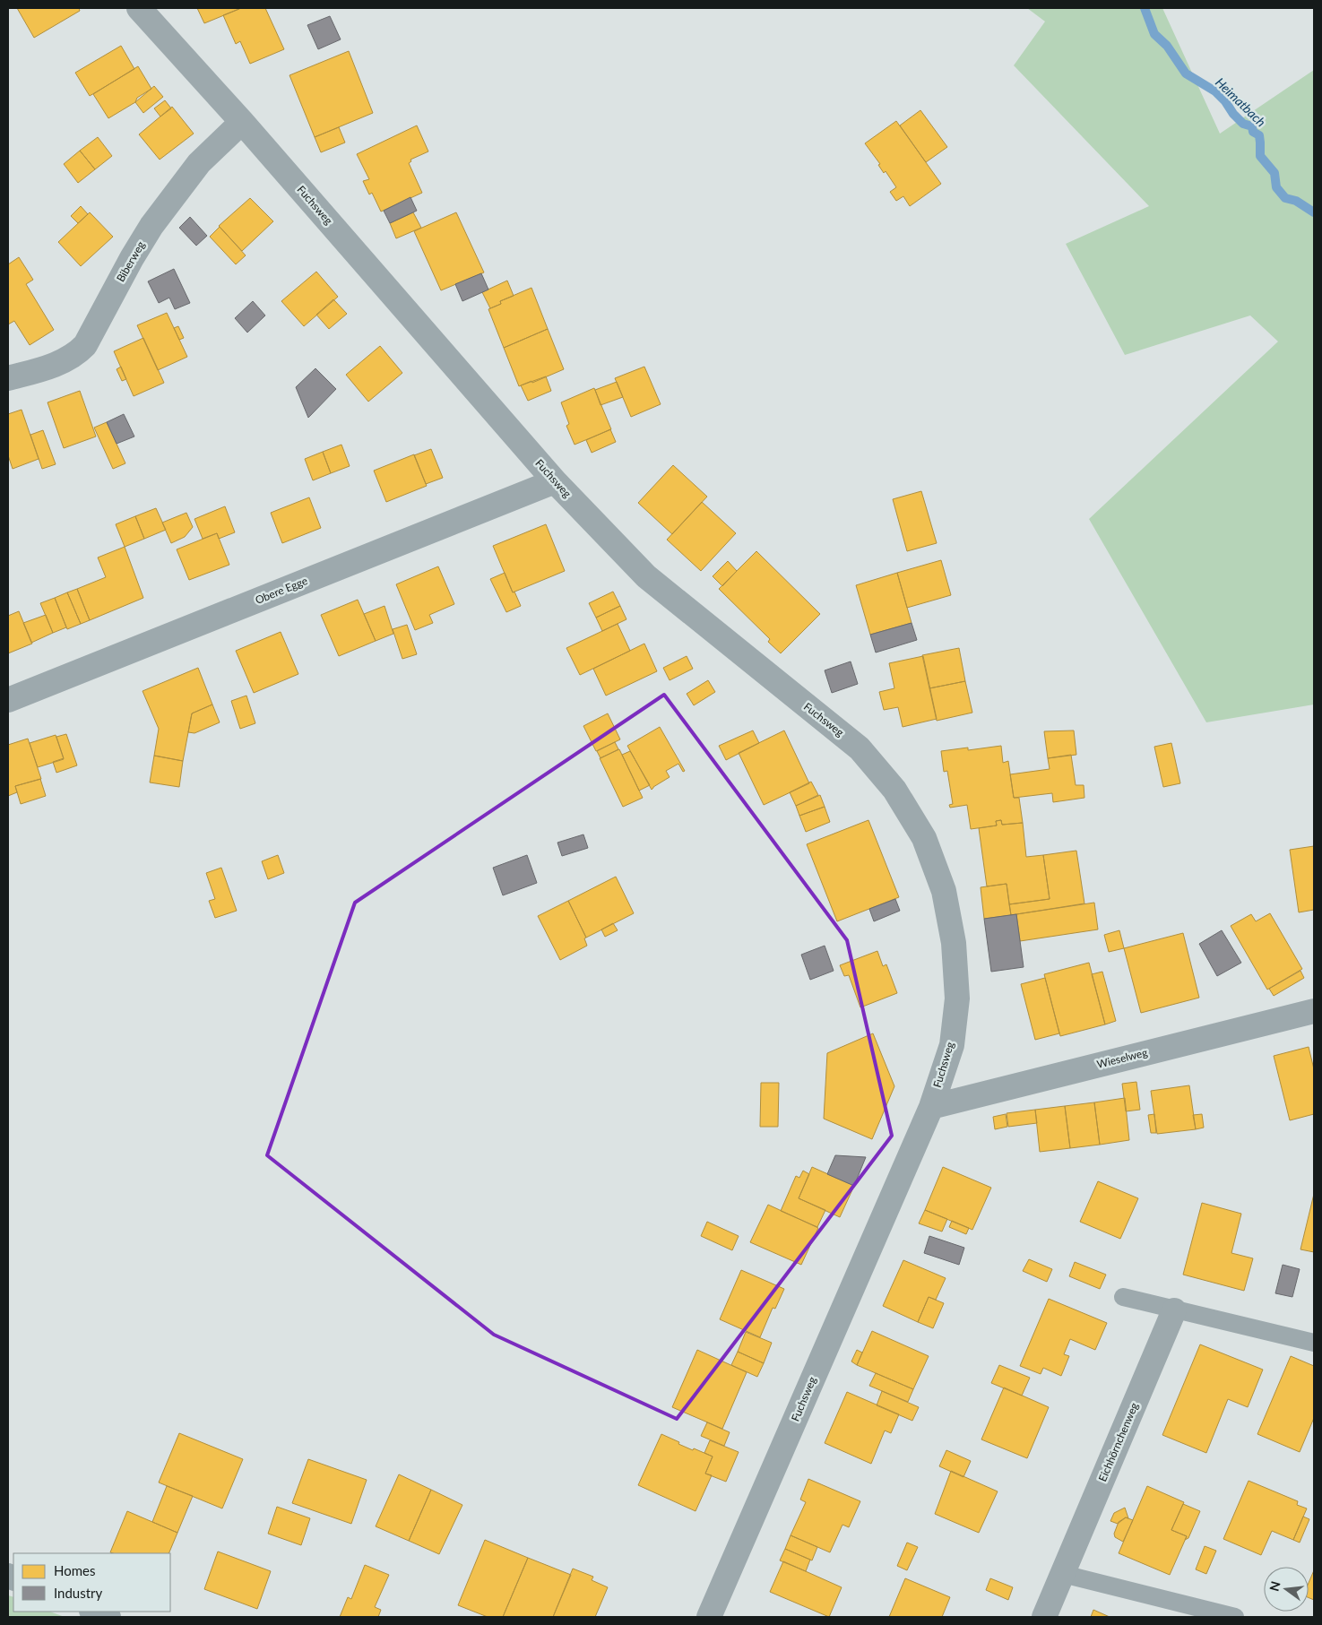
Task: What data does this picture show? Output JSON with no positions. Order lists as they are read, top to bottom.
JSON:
{
  "streets": {
    "street": [
      "Fuchsweg",
      "Biberweg",
      "Obere Egge",
      "Wieselweg",
      "Eichhörnchenweg"
    ]
  },
  "crossings": [
    ["Fuchsweg", "Biberweg"],
    ["Fuchsweg", "Obere Egge"],
    ["Fuchsweg", "Wieselweg"]
  ],
  "water": ["Heimatbach"],
  "legend": ["Homes", "Industry"],
  "north": "left"
}
